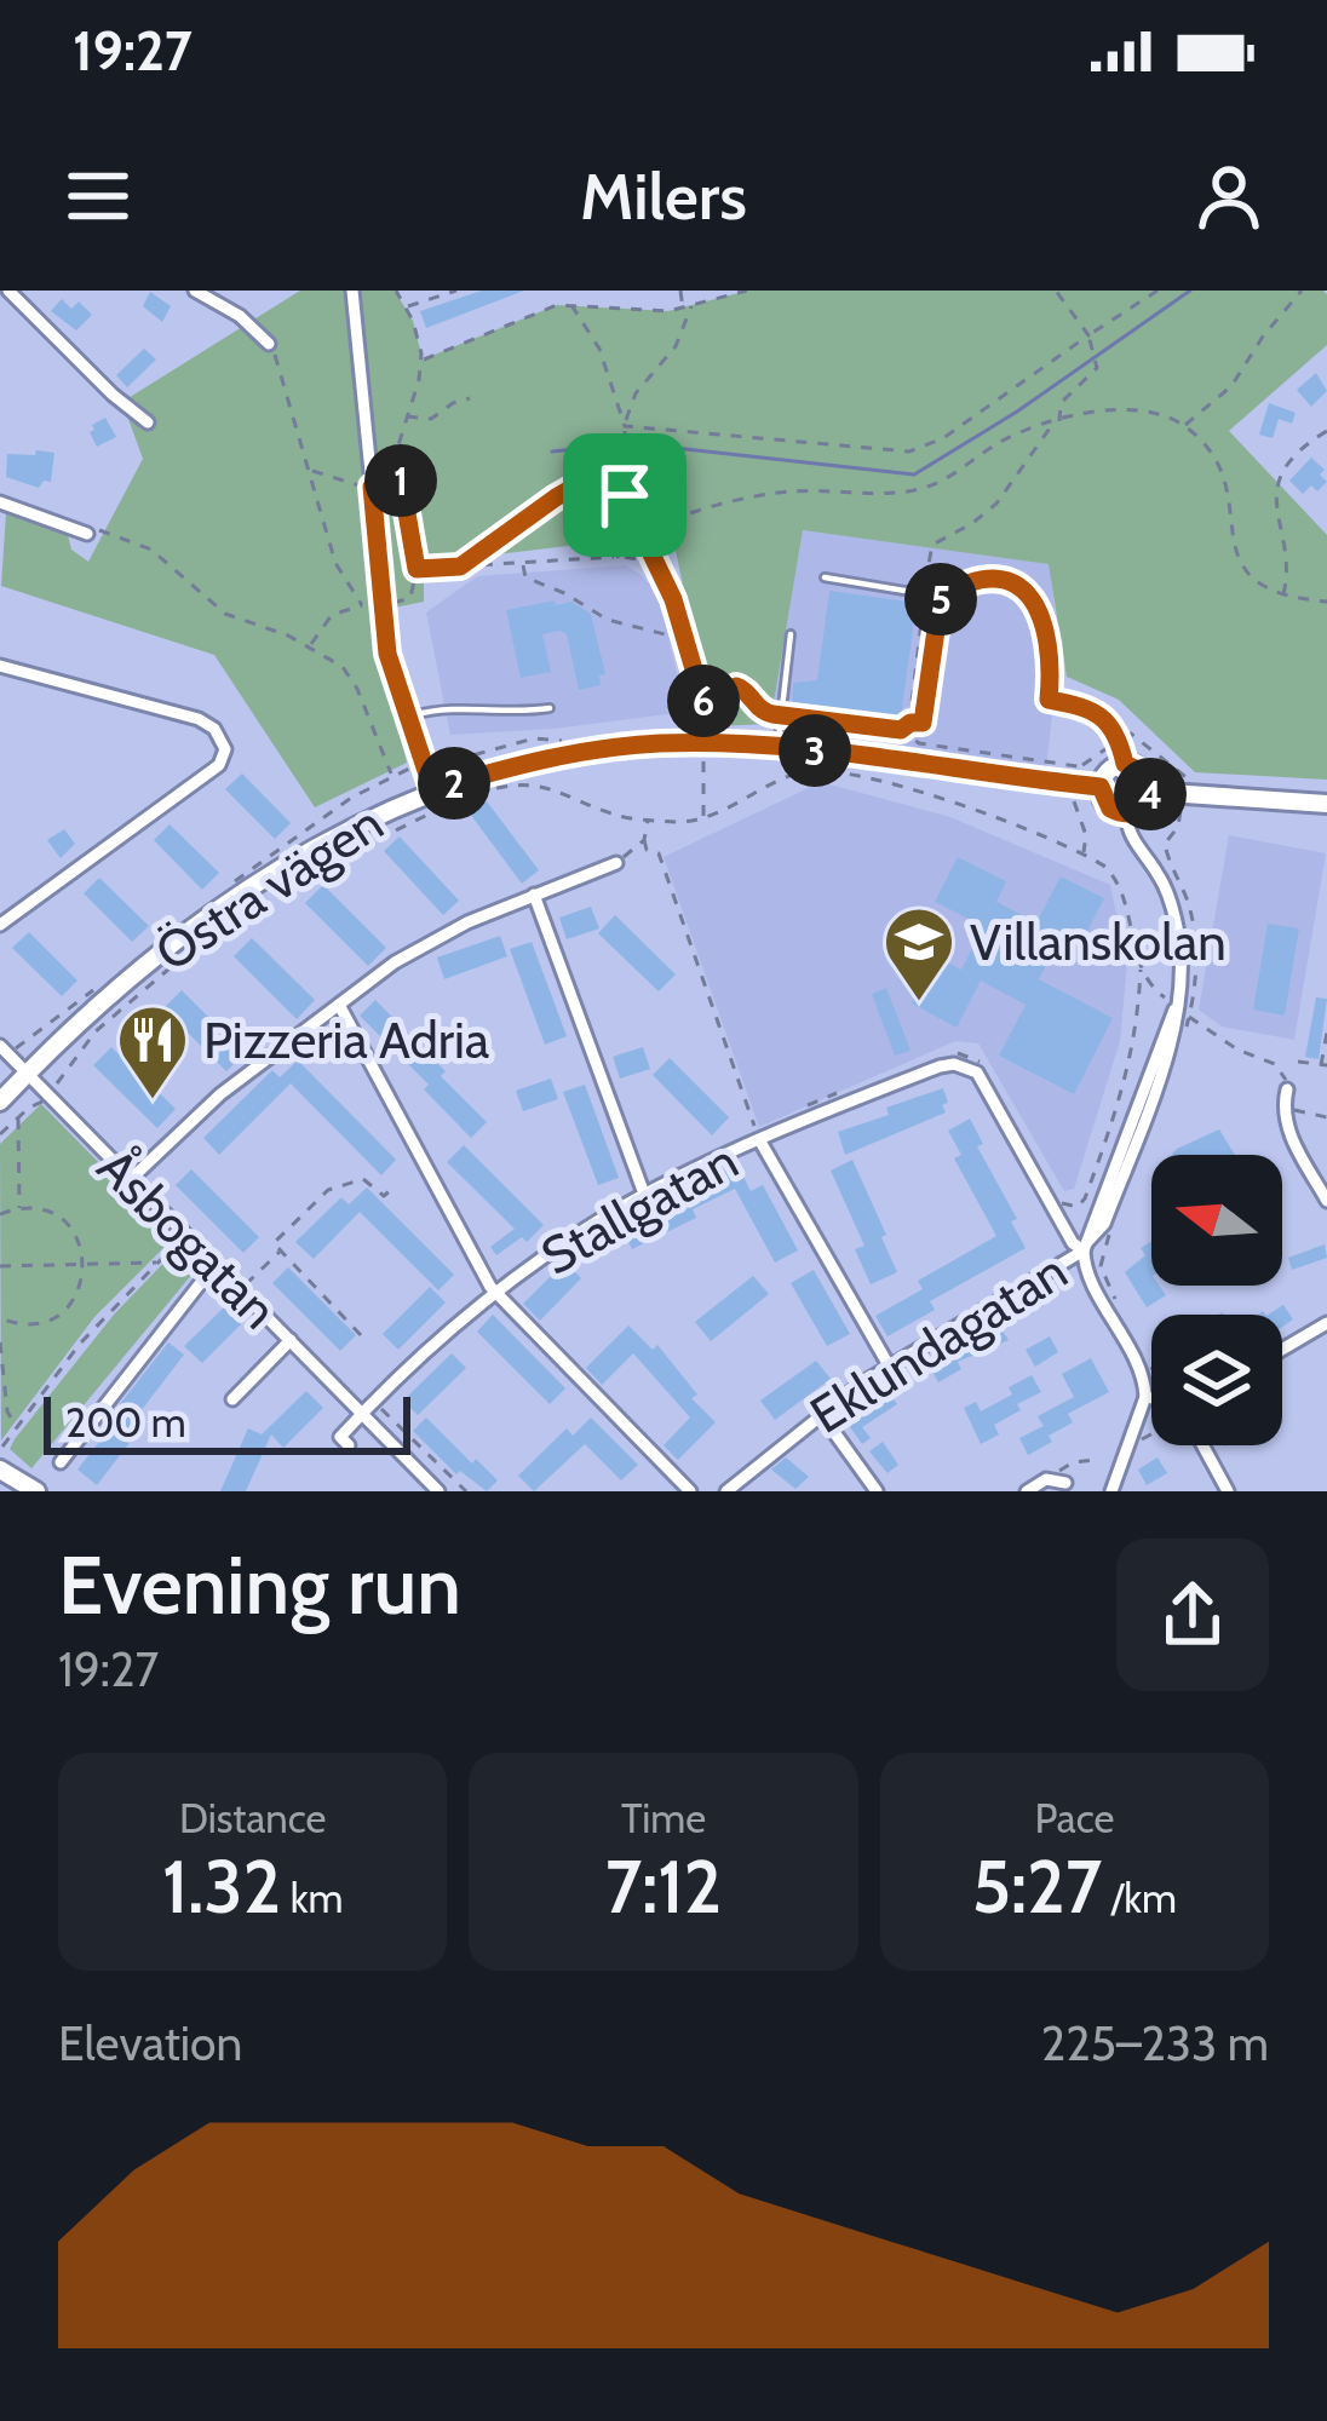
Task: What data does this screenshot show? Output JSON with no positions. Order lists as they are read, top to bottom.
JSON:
{
  "streets": {
    "main road": ["Östra vägen"],
    "street": ["Stallgatan", "Åsbogatan", "Eklundagatan"]
  },
  "crossings": [
    ["Östra vägen", "Åsbogatan"],
    ["Stallgatan", "Åsbogatan"],
    ["Stallgatan", "Eklundagatan"]
  ],
  "places": {
    "school or university": ["Villanskolan"],
    "restaurant": ["Pizzeria Adria"]
  },
  "scale_bar": "200 m",
  "north": "left",
  "page": {
    "status": "19:27",
    "header": "Milers",
    "pins": [
      "1",
      "5",
      "6",
      "3",
      "2",
      "4"
    ],
    "scale": "200 m",
    "heading": ["Evening run", "19:27"],
    "stats": [
      ["Distance", "1.32 km"],
      ["Time", "7:12"],
      ["Pace", "5:27 /km"]
    ],
    "chart": ["Elevation", "225–233 m"]
  }
}
